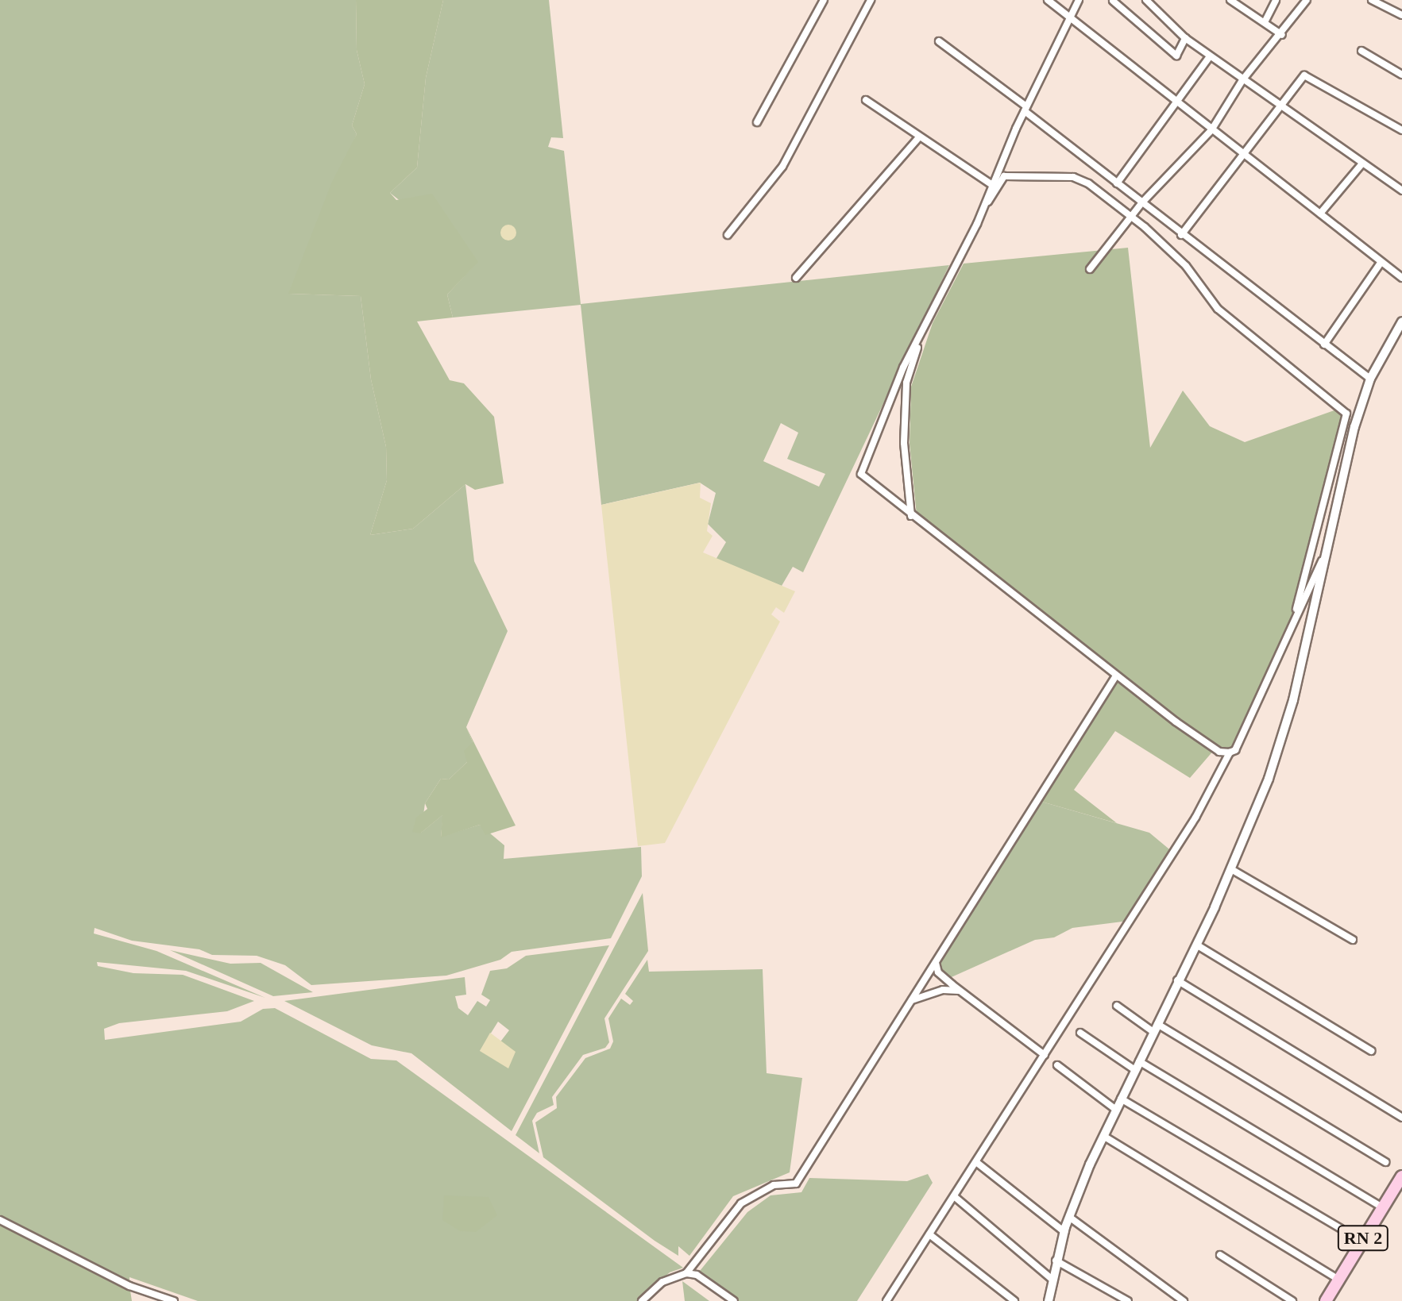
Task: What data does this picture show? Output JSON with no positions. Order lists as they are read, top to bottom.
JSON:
{
  "streets": {
    "highway": ["RN 2"]
  }
}
